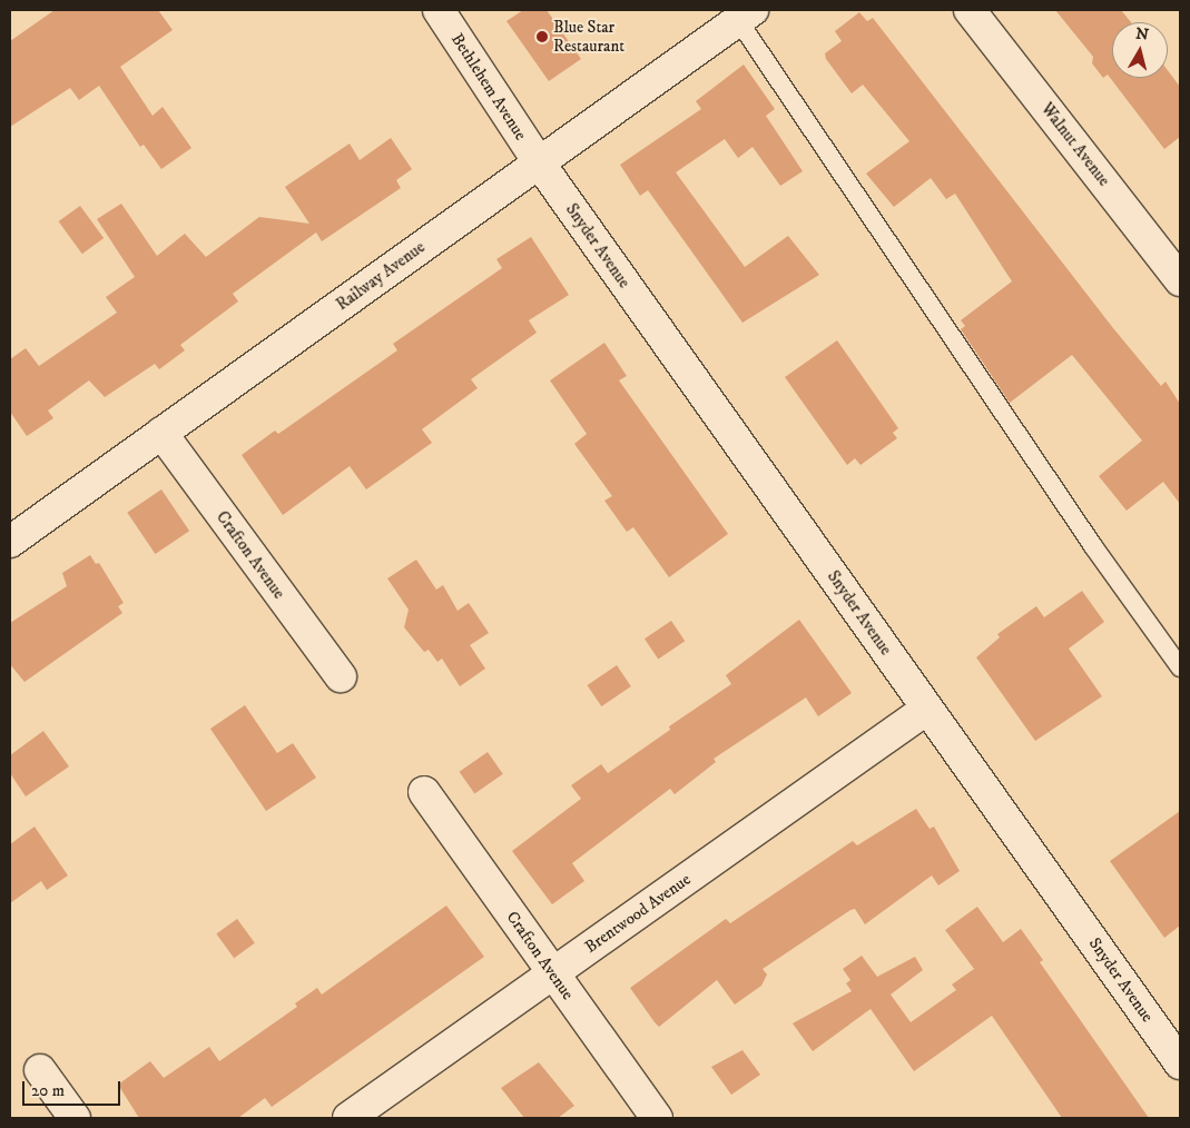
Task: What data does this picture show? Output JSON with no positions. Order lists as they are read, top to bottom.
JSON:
{
  "streets": {
    "street": [
      "Bethlehem Avenue",
      "Walnut Avenue",
      "Snyder Avenue",
      "Railway Avenue",
      "Crafton Avenue",
      "Brentwood Avenue"
    ]
  },
  "crossings": [
    ["Bethlehem Avenue", "Snyder Avenue"],
    ["Bethlehem Avenue", "Railway Avenue"],
    ["Snyder Avenue", "Railway Avenue"],
    ["Snyder Avenue", "Brentwood Avenue"],
    ["Railway Avenue", "Crafton Avenue"],
    ["Crafton Avenue", "Brentwood Avenue"]
  ],
  "places": ["Blue Star Restaurant"],
  "scale_bar": "20 m",
  "north": "top"
}
